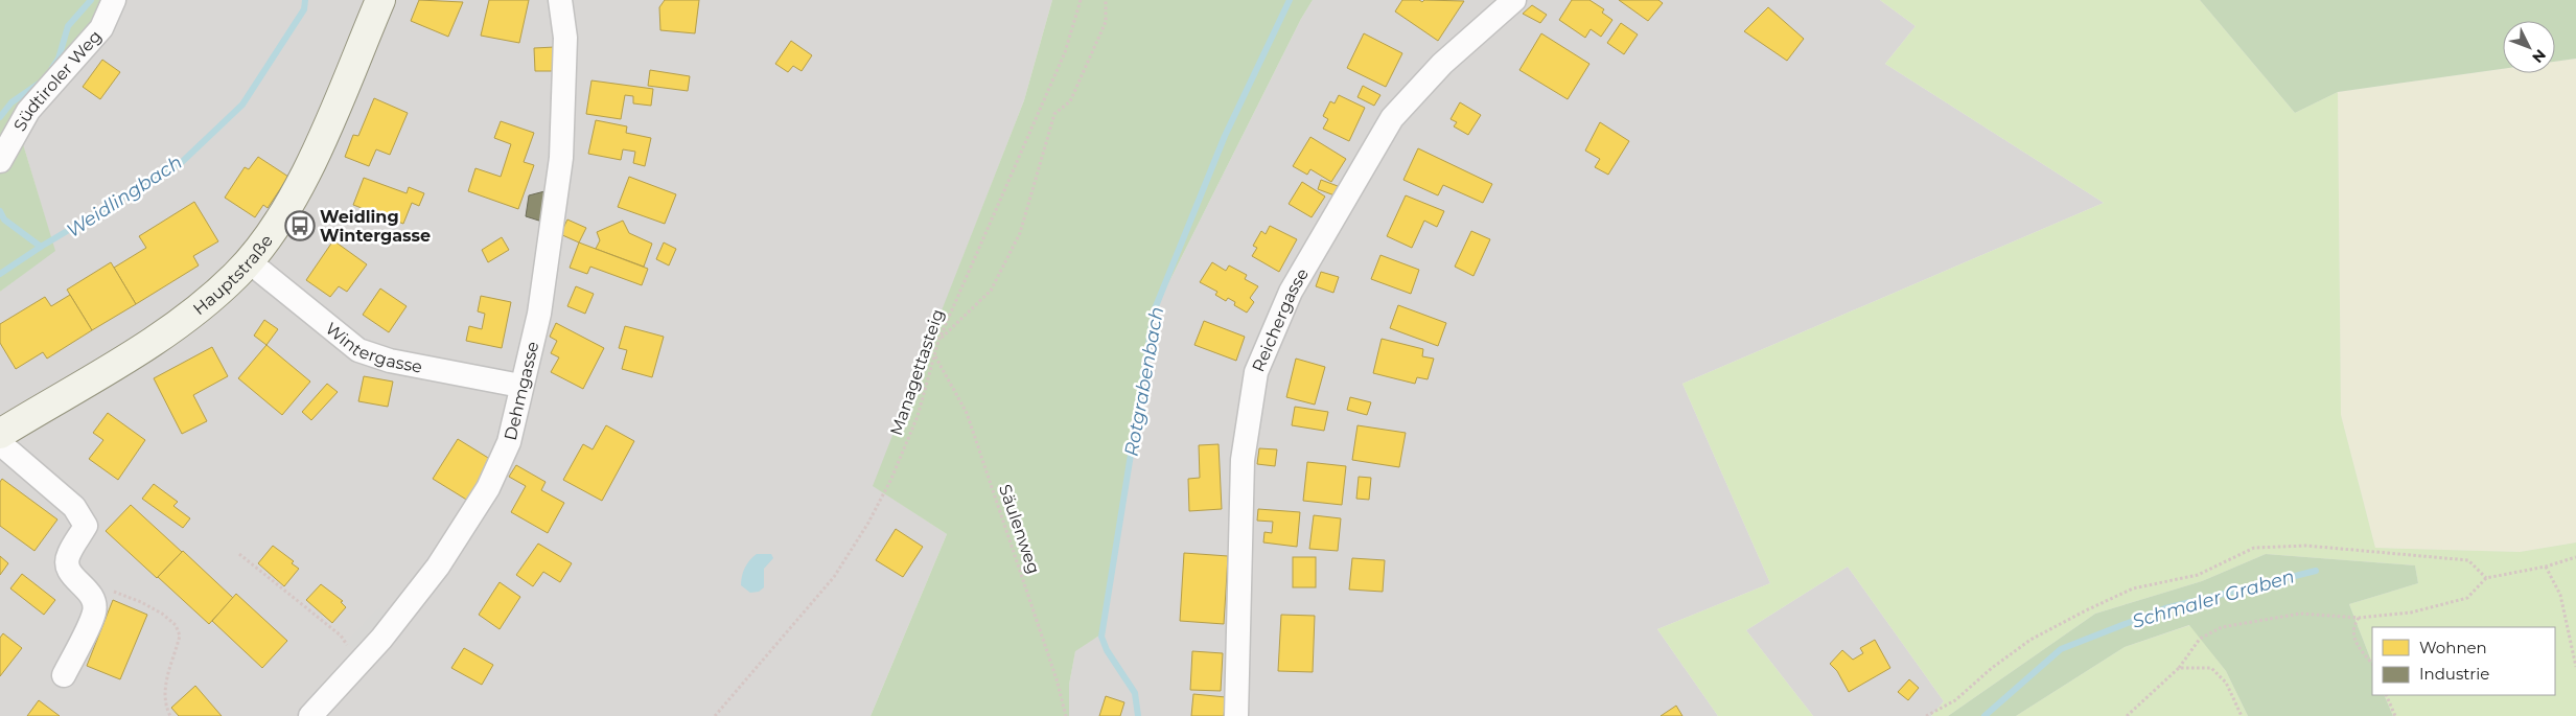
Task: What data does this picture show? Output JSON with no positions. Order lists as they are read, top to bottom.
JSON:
{
  "streets": {
    "main road": ["Hauptstraße"],
    "street": [
      "Südtiroler Weg",
      "Reichergasse",
      "Wintergasse",
      "Dehmgasse"
    ],
    "path": ["Managettasteig", "Säulenweg"]
  },
  "crossings": [
    ["Hauptstraße", "Wintergasse"],
    ["Wintergasse", "Dehmgasse"],
    ["Managettasteig", "Säulenweg"]
  ],
  "water": ["Weidlingbach", "Rotgrabenbach", "Schmaler Graben"],
  "places": {
    "bus stop": ["Weidling Wintergasse"]
  },
  "legend": ["Wohnen", "Industrie"],
  "north": "bottom right"
}
